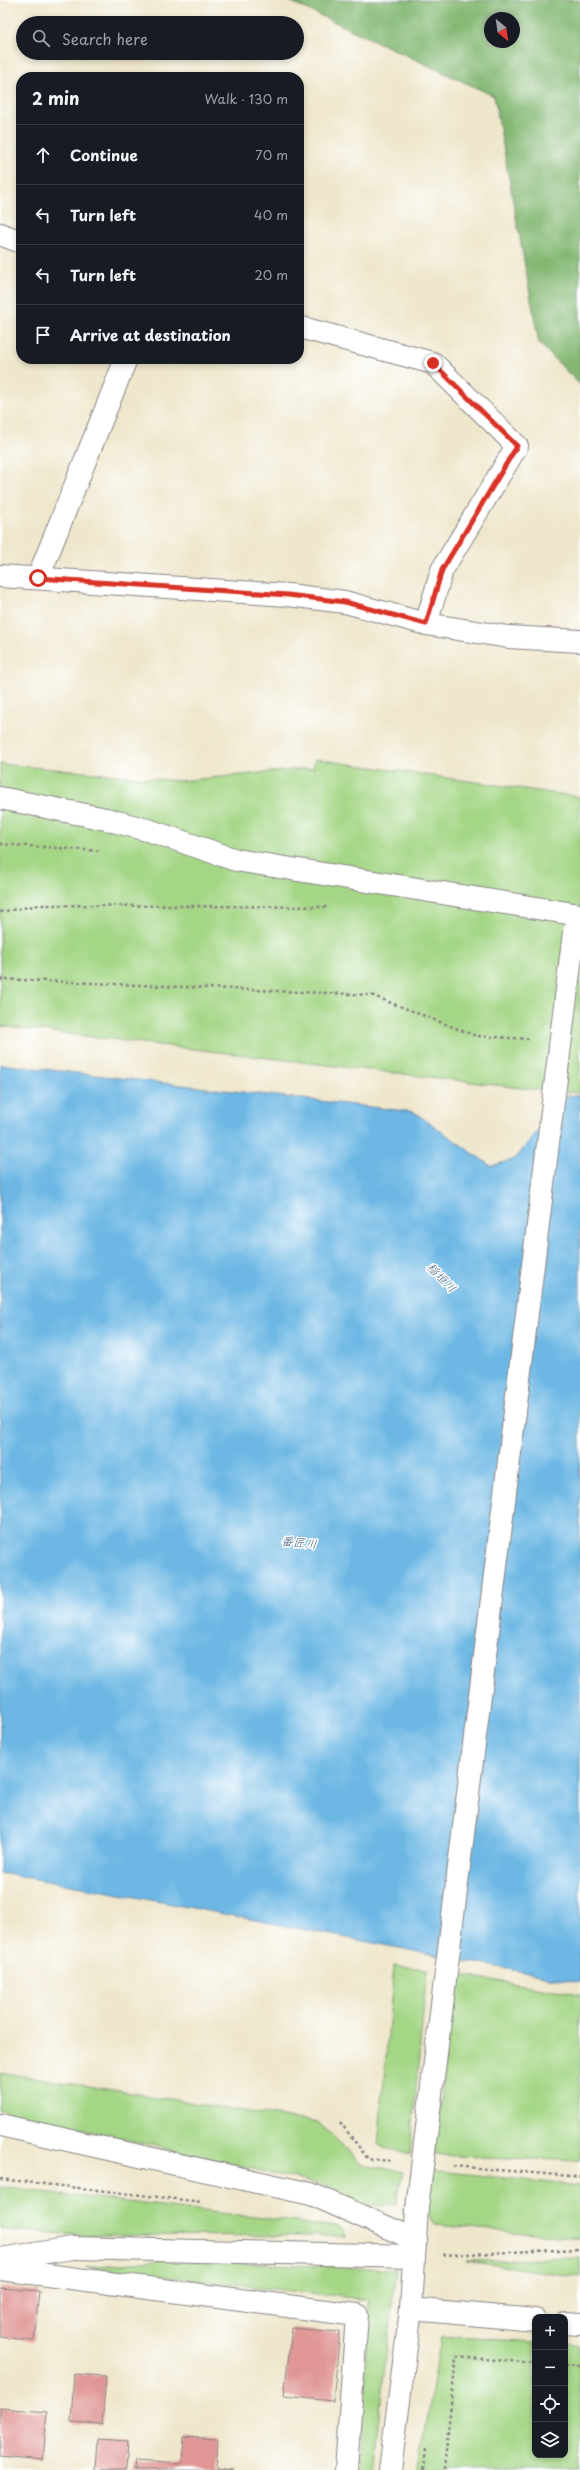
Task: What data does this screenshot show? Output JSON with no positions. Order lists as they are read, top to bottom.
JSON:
{
  "water": ["稲垣川", "番匠川"],
  "north": "bottom right",
  "page": {
    "search": "Search here",
    "heading": ["2 min", "Walk · 130 m"],
    "list": [
      ["Continue", "70 m"],
      ["Turn left", "40 m"],
      ["Turn left", "20 m"],
      "Arrive at destination"
    ],
    "map_buttons": ["+", "−"]
  }
}
